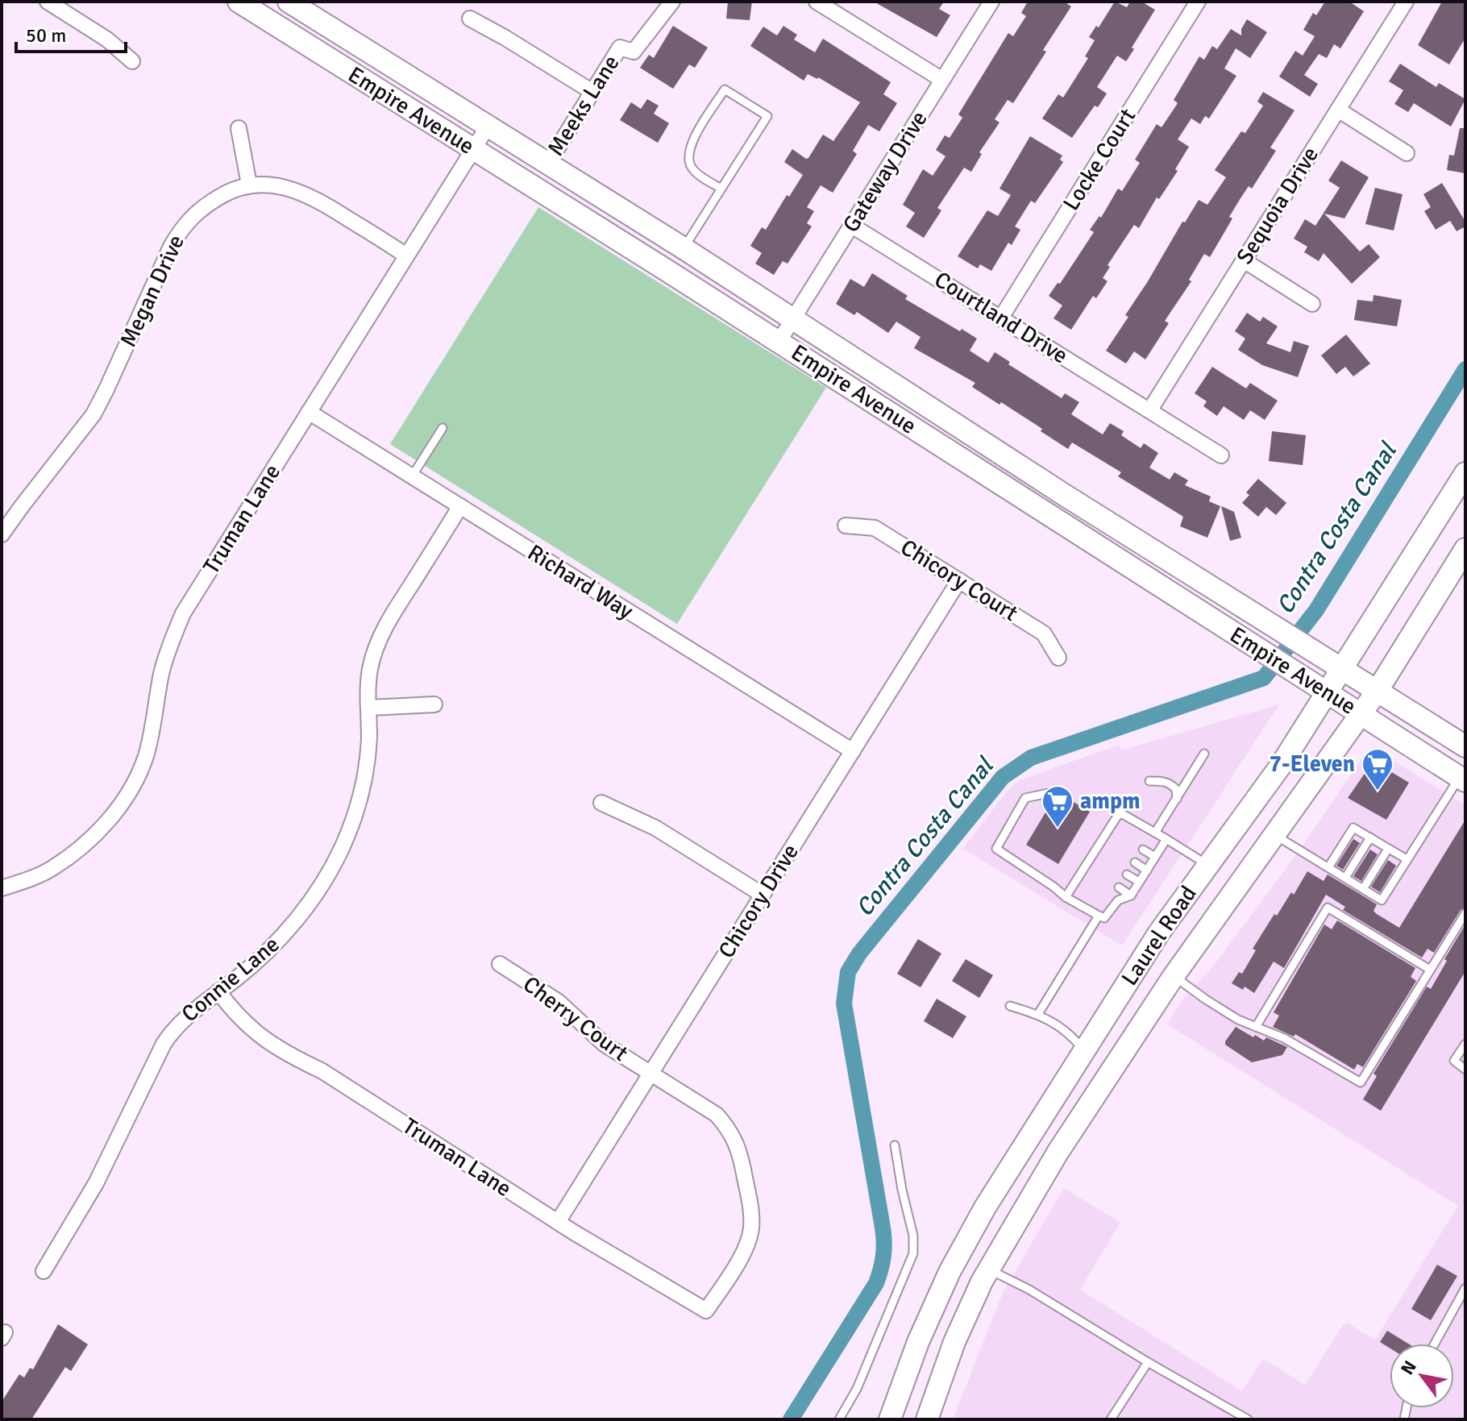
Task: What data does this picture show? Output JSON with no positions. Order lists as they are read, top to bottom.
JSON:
{
  "streets": {
    "main road": ["Empire Avenue", "Laurel Road"],
    "street": [
      "Meeks Lane",
      "Locke Court",
      "Gateway Drive",
      "Sequoia Drive",
      "Megan Drive",
      "Courtland Drive",
      "Truman Lane",
      "Chicory Court",
      "Richard Way",
      "Chicory Drive",
      "Connie Lane",
      "Cherry Court"
    ]
  },
  "crossings": [
    ["Meeks Lane", "Empire Avenue"],
    ["Empire Avenue", "Gateway Drive"],
    ["Empire Avenue", "Truman Lane"],
    ["Empire Avenue", "Laurel Road"],
    ["Locke Court", "Courtland Drive"],
    ["Gateway Drive", "Courtland Drive"],
    ["Sequoia Drive", "Courtland Drive"],
    ["Megan Drive", "Truman Lane"],
    ["Truman Lane", "Richard Way"],
    ["Truman Lane", "Chicory Drive"],
    ["Truman Lane", "Connie Lane"],
    ["Truman Lane", "Cherry Court"],
    ["Chicory Court", "Chicory Drive"],
    ["Richard Way", "Chicory Drive"],
    ["Richard Way", "Connie Lane"],
    ["Chicory Drive", "Cherry Court"]
  ],
  "water": ["Contra Costa Canal"],
  "places": {
    "supermarket": ["7-Eleven", "ampm"]
  },
  "scale_bar": "50 m",
  "north": "top left"
}
